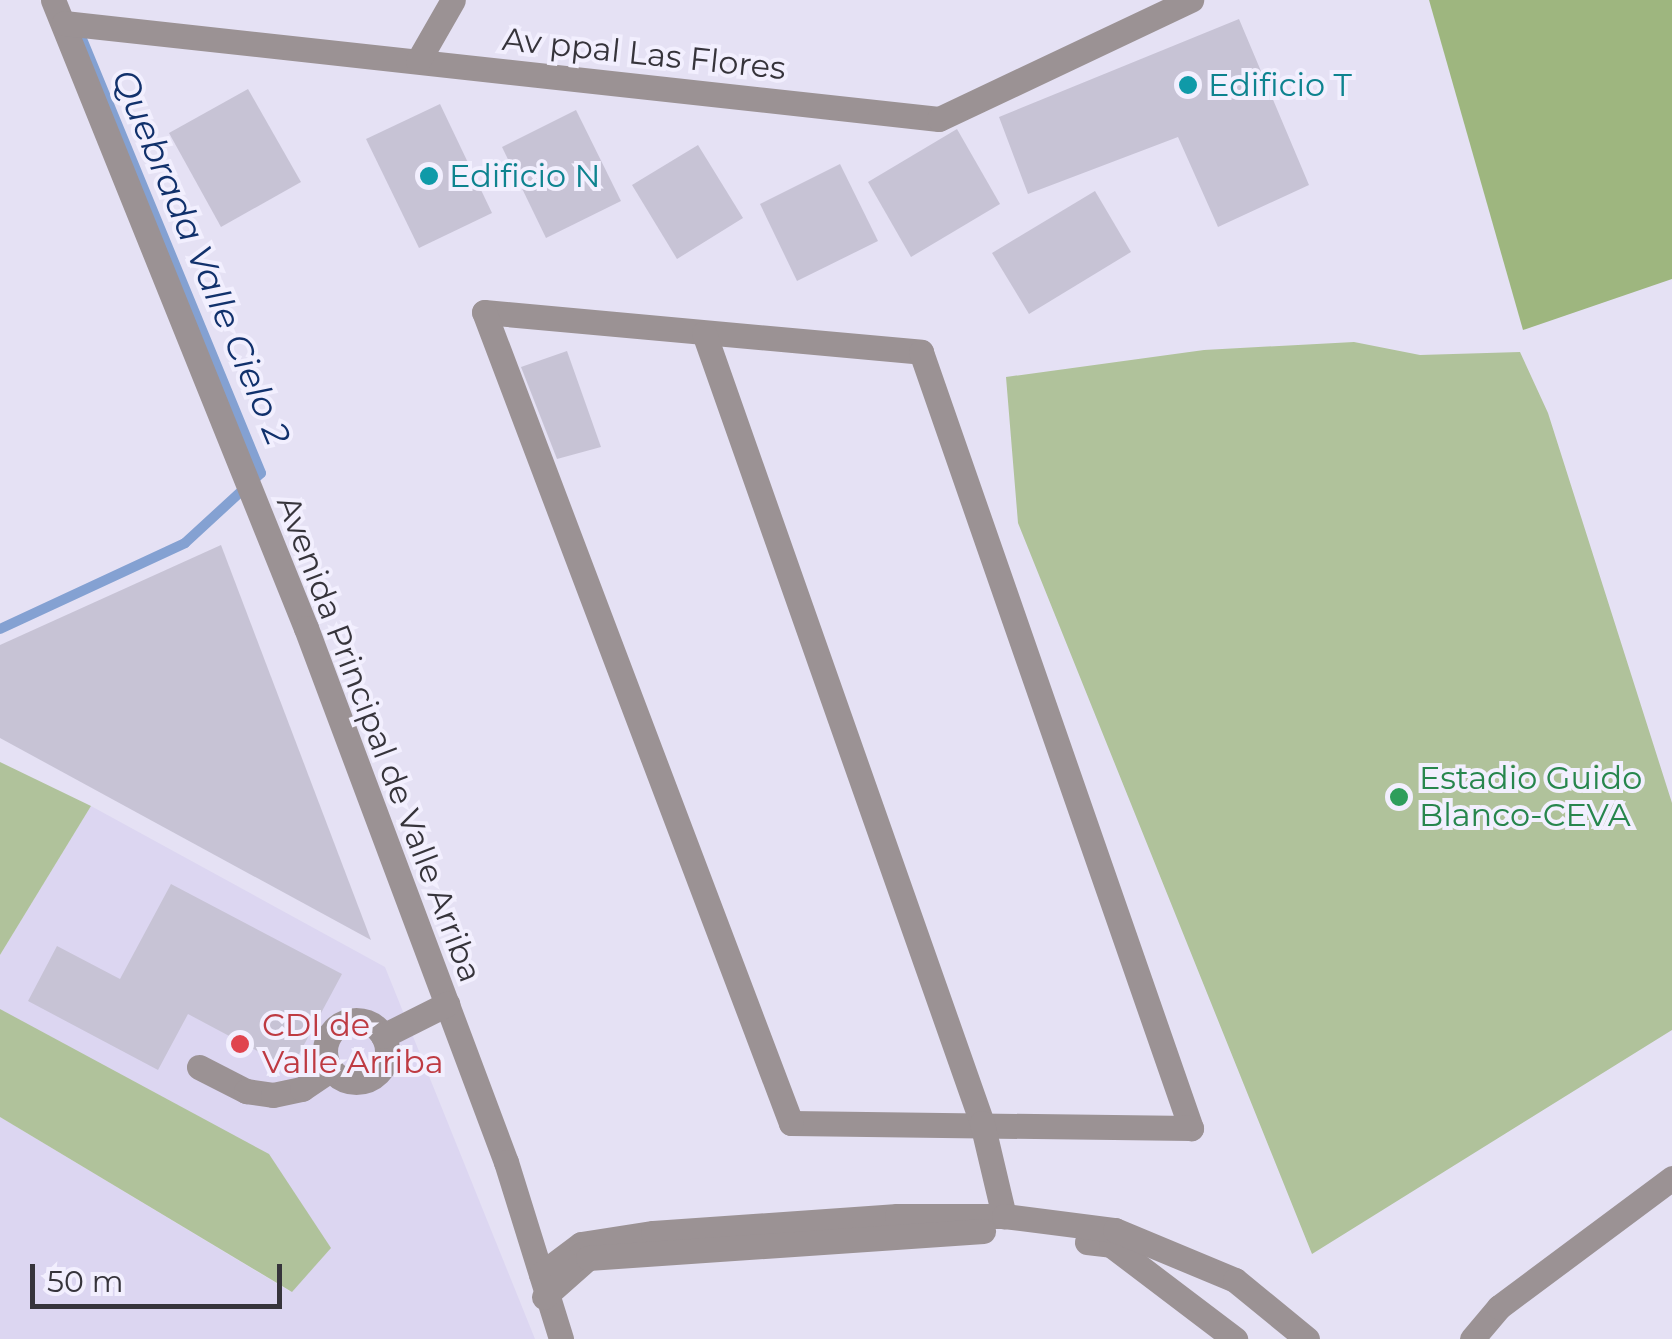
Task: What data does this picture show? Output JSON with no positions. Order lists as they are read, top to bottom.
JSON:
{
  "streets": {
    "street": ["Av ppal Las Flores", "Avenida Principal de Valle Arriba"]
  },
  "crossings": [
    ["Av ppal Las Flores", "Avenida Principal de Valle Arriba"]
  ],
  "water": ["Quebrada Valle Cielo 2"],
  "places": [
    "Edificio T",
    "Edificio N",
    "Estadio Guido Blanco-CEVA",
    "CDI de Valle Arriba"
  ],
  "scale_bar": "50 m"
}
